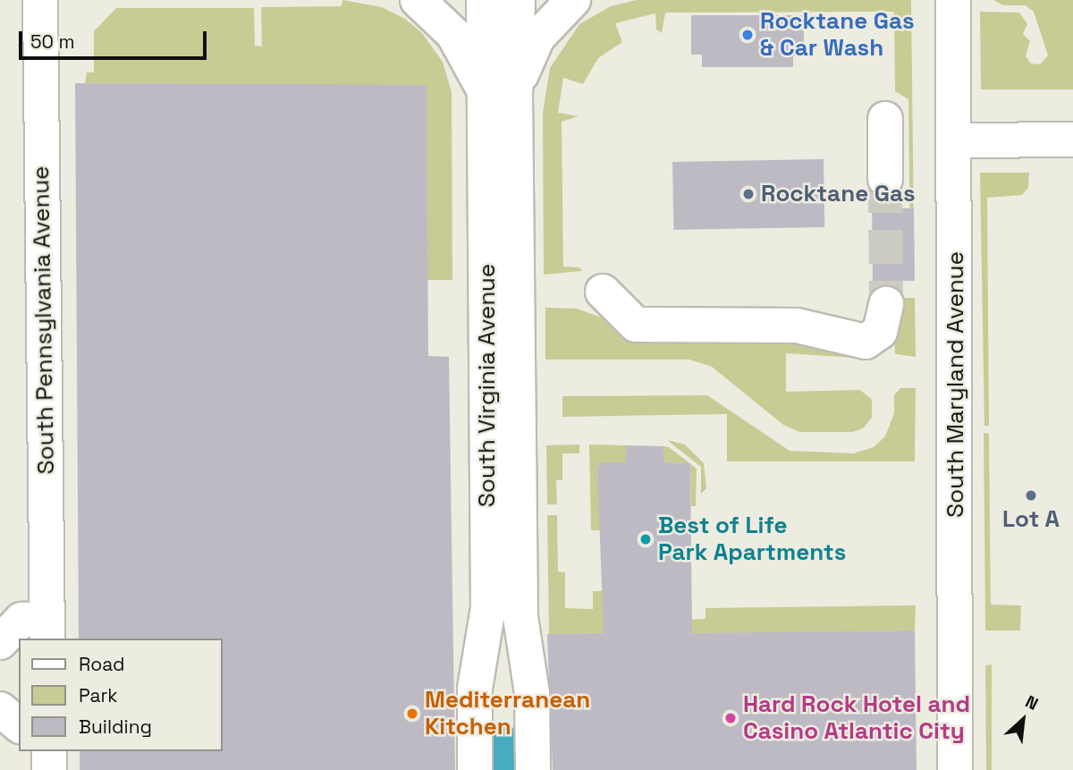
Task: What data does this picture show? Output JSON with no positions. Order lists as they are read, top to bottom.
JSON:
{
  "streets": {
    "street": ["South Pennsylvania Avenue", "South Maryland Avenue", "South Virginia Avenue"]
  },
  "places": [
    "Rocktane Gas & Car Wash",
    "Rocktane Gas",
    "Lot A",
    "Best of Life Park Apartments",
    "Mediterranean Kitchen",
    "Hard Rock Hotel and Casino Atlantic City"
  ],
  "legend": ["Road", "Park", "Building"],
  "scale_bar": "50 m",
  "north": "top right"
}
